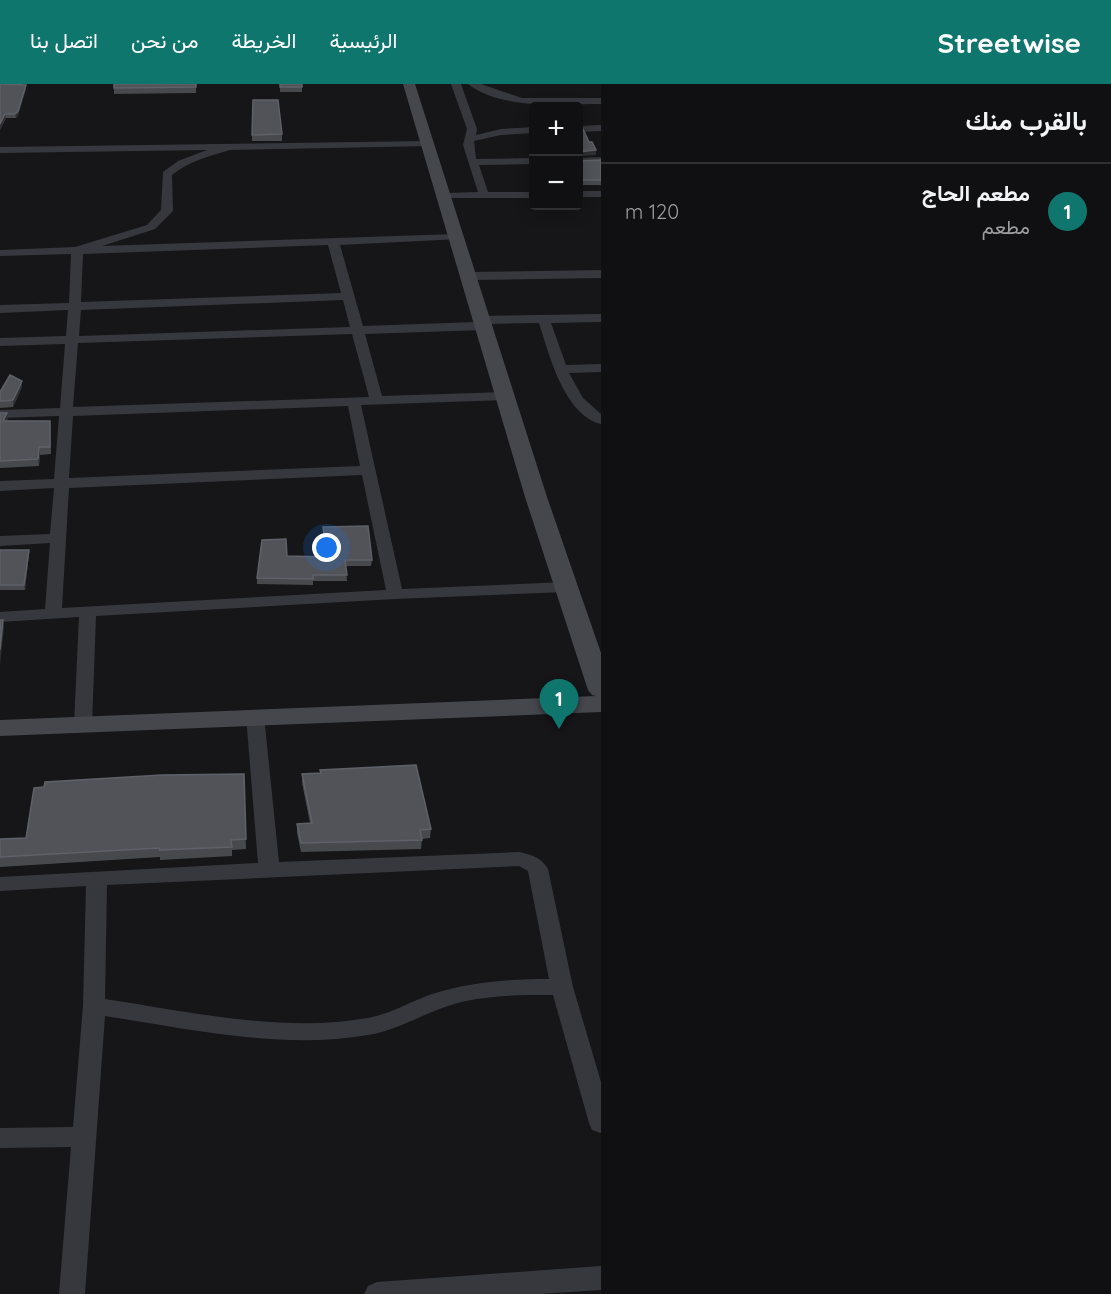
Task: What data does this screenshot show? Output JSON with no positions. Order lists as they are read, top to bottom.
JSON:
{
  "page": {
    "header": "Streetwise",
    "nav": [
      "الرئيسية",
      "الخريطة",
      "من نحن",
      "اتصل بنا"
    ],
    "heading": "بالقرب منك",
    "map_buttons": ["+", "−"],
    "list": [
      {
        "mark": "1",
        "name": "مطعم الحاج",
        "note": "مطعم",
        "value": "120 m"
      }
    ],
    "pins": "1"
  }
}
